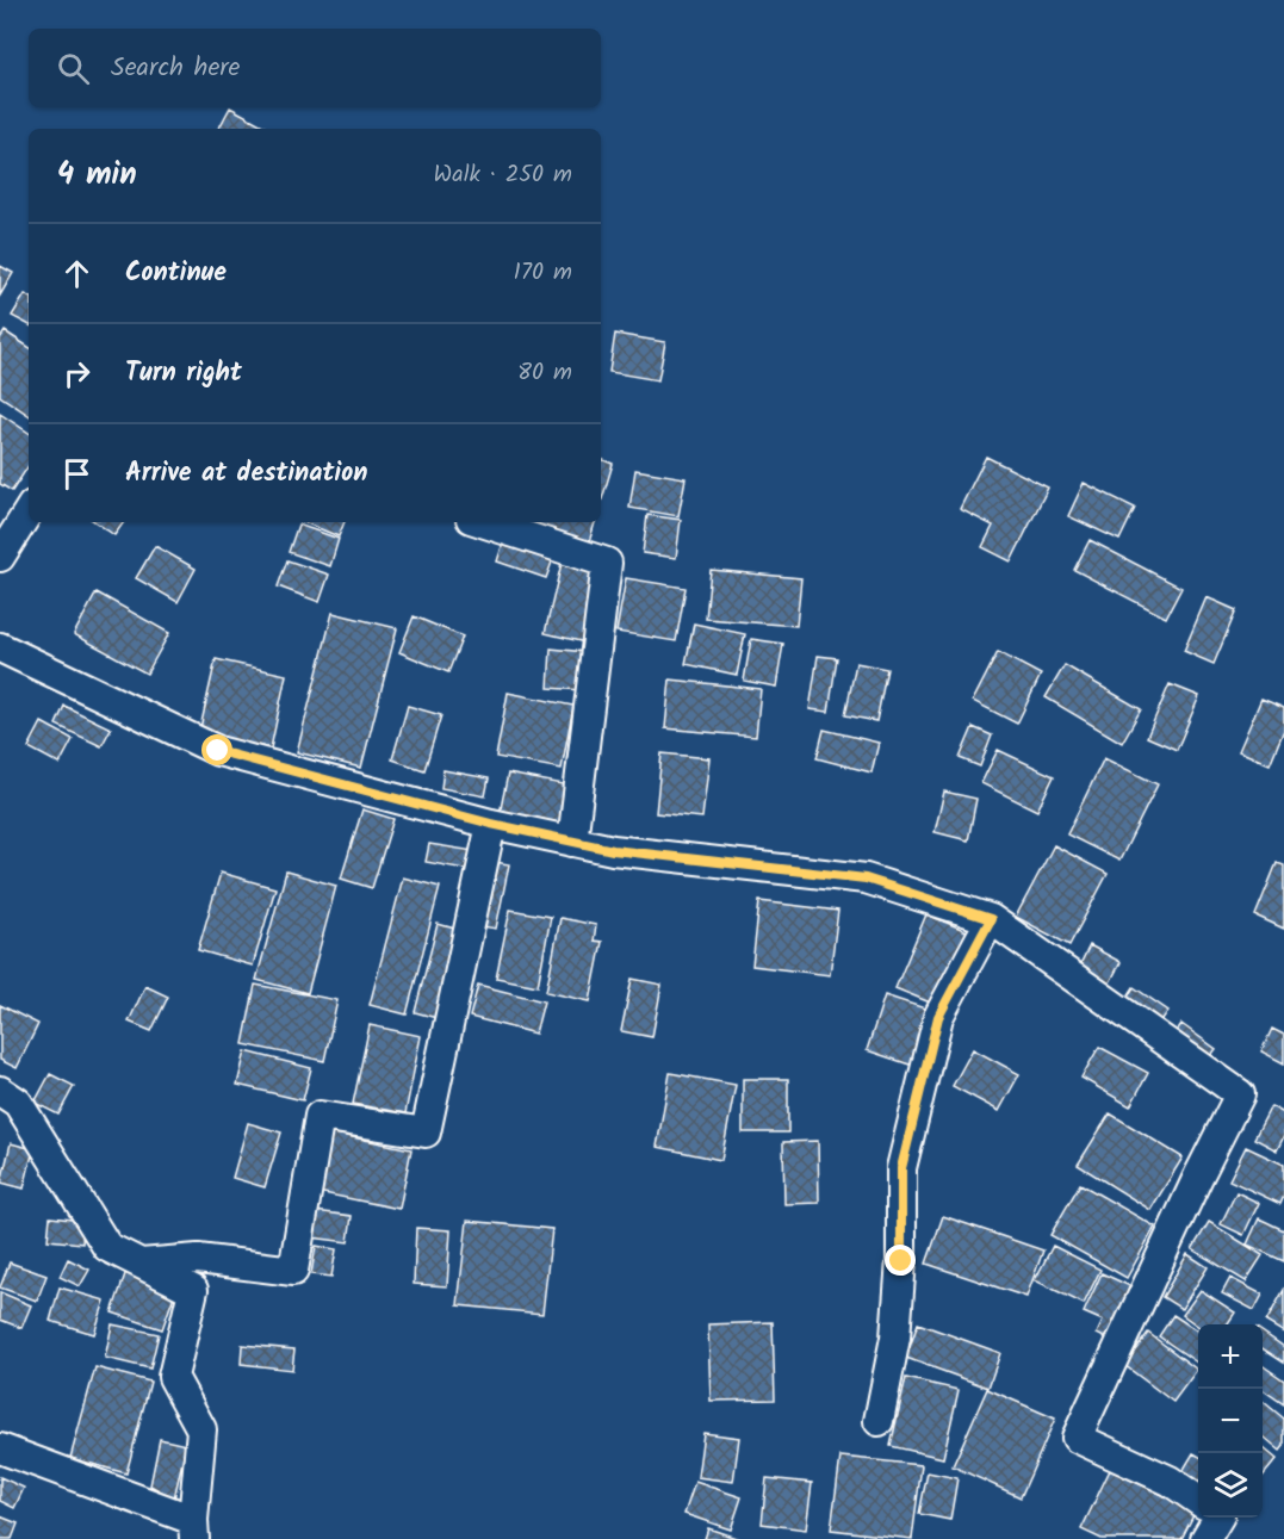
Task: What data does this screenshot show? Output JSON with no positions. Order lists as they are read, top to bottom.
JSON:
{
  "page": {
    "search": "Search here",
    "heading": ["4 min", "Walk · 250 m"],
    "list": [
      ["Continue", "170 m"],
      ["Turn right", "80 m"],
      "Arrive at destination"
    ],
    "map_buttons": ["+", "−"]
  }
}
